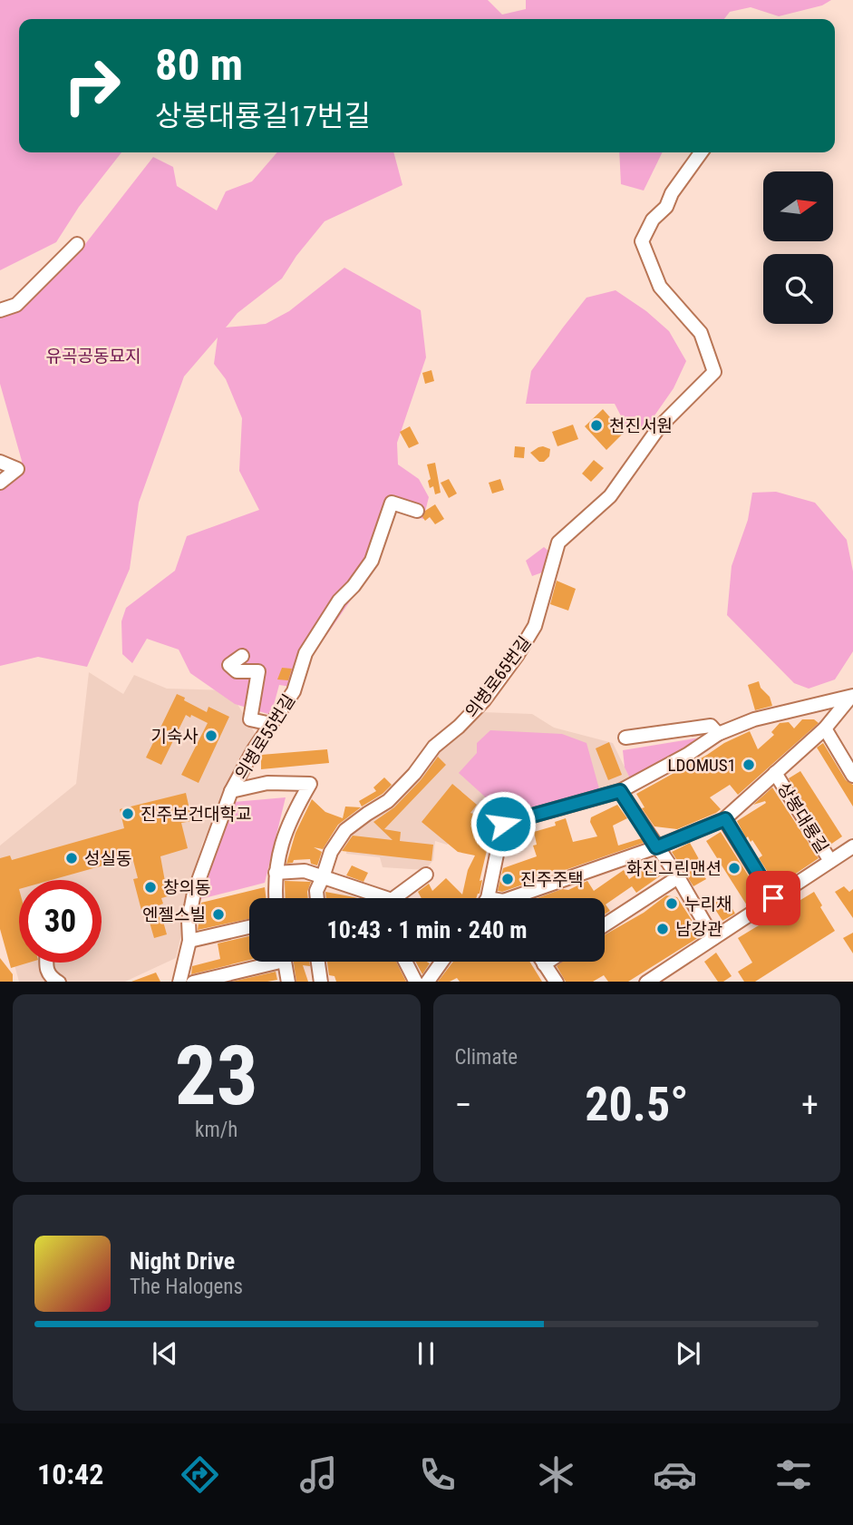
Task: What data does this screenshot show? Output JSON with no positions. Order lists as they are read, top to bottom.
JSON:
{
  "streets": {
    "street": ["의병로65번길", "의병로55번길", "상봉대룡길"]
  },
  "parks": ["유곡공동묘지"],
  "places": [
    "천진서원",
    "기숙사",
    "LDOMUS1",
    "진주보건대학교",
    "성실동",
    "화진그린맨션",
    "진주주택",
    "창의동",
    "누리채",
    "엔젤스빌",
    "남강관"
  ],
  "north": "right",
  "page": {
    "turn": ["80 m", "상봉대룡길17번길"],
    "limit": "30",
    "trip": "10:43 · 1 min · 240 m",
    "tile": [
      ["23", "km/h"],
      "Climate"
    ],
    "heat": ["−", "20.5°", "+"],
    "song": ["Night Drive", "The Halogens"],
    "tabs": "10:42"
  }
}
